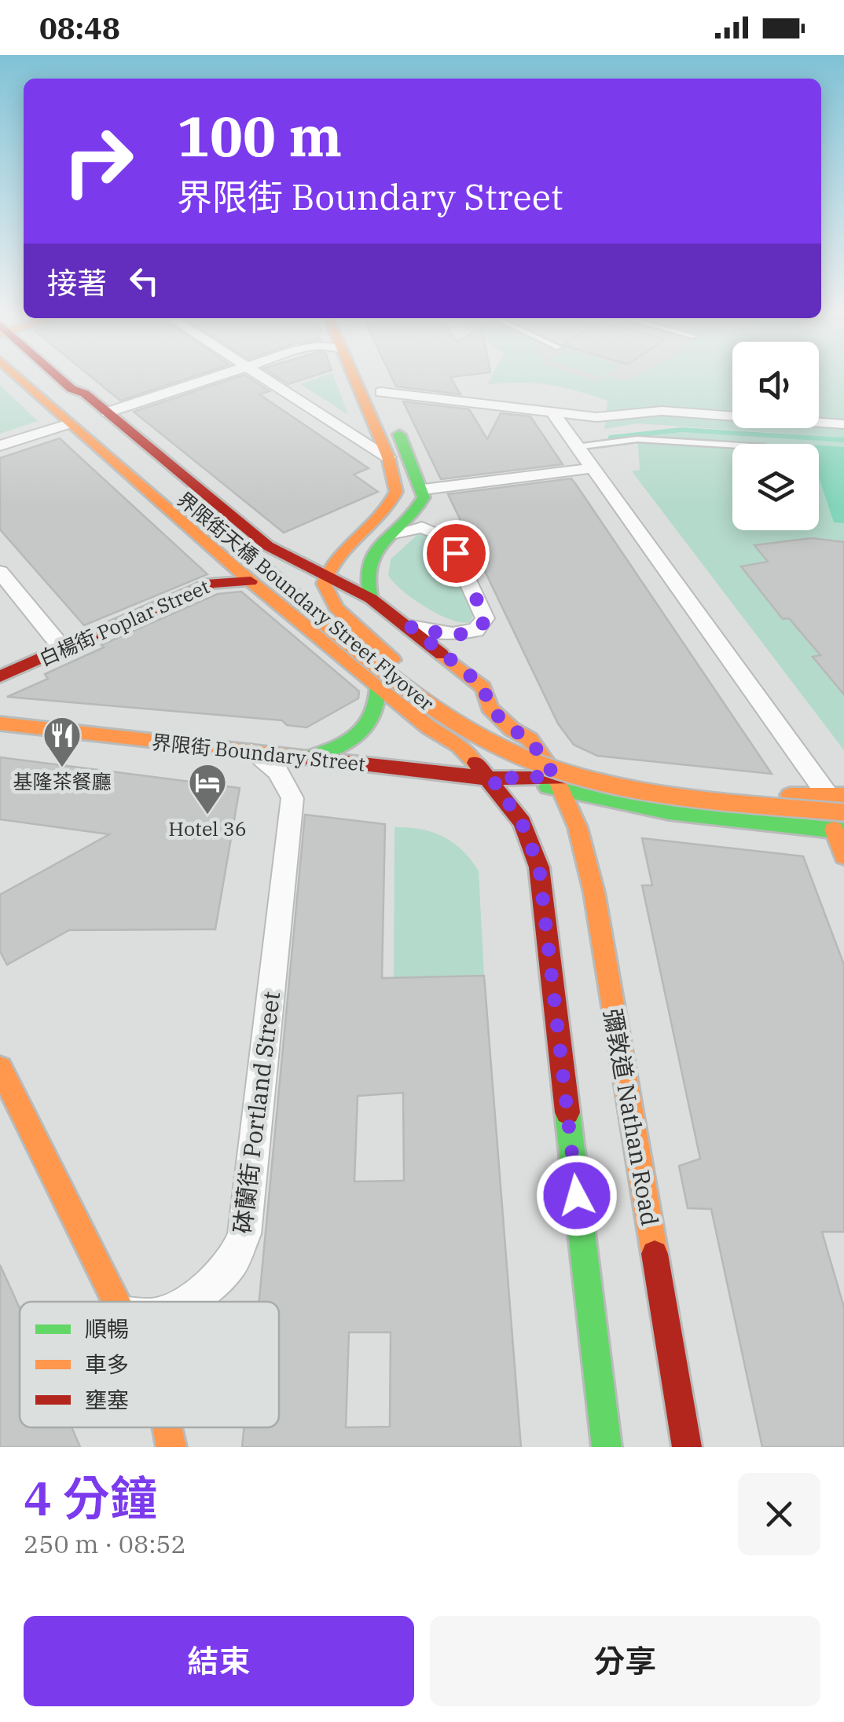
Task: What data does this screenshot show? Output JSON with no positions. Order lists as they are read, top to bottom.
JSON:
{
  "streets": {
    "main road": [
      "界限街天橋 Boundary Street Flyover",
      "白楊街 Poplar Street",
      "界限街 Boundary Street",
      "彌敦道 Nathan Road"
    ],
    "street": ["砵蘭街 Portland Street"]
  },
  "crossings": [
    ["界限街 Boundary Street", "砵蘭街 Portland Street"],
    ["界限街 Boundary Street", "彌敦道 Nathan Road"]
  ],
  "places": {
    "restaurant": ["基隆茶餐廳"],
    "hotel": ["Hotel 36"]
  },
  "legend": ["順暢", "車多", "壅塞"],
  "page": {
    "status": "08:48",
    "turn": ["100 m", "界限街 Boundary Street"],
    "then": "接著",
    "heading": ["4 分鐘", "250 m · 08:52"],
    "buttons": ["結束", "分享"]
  }
}
